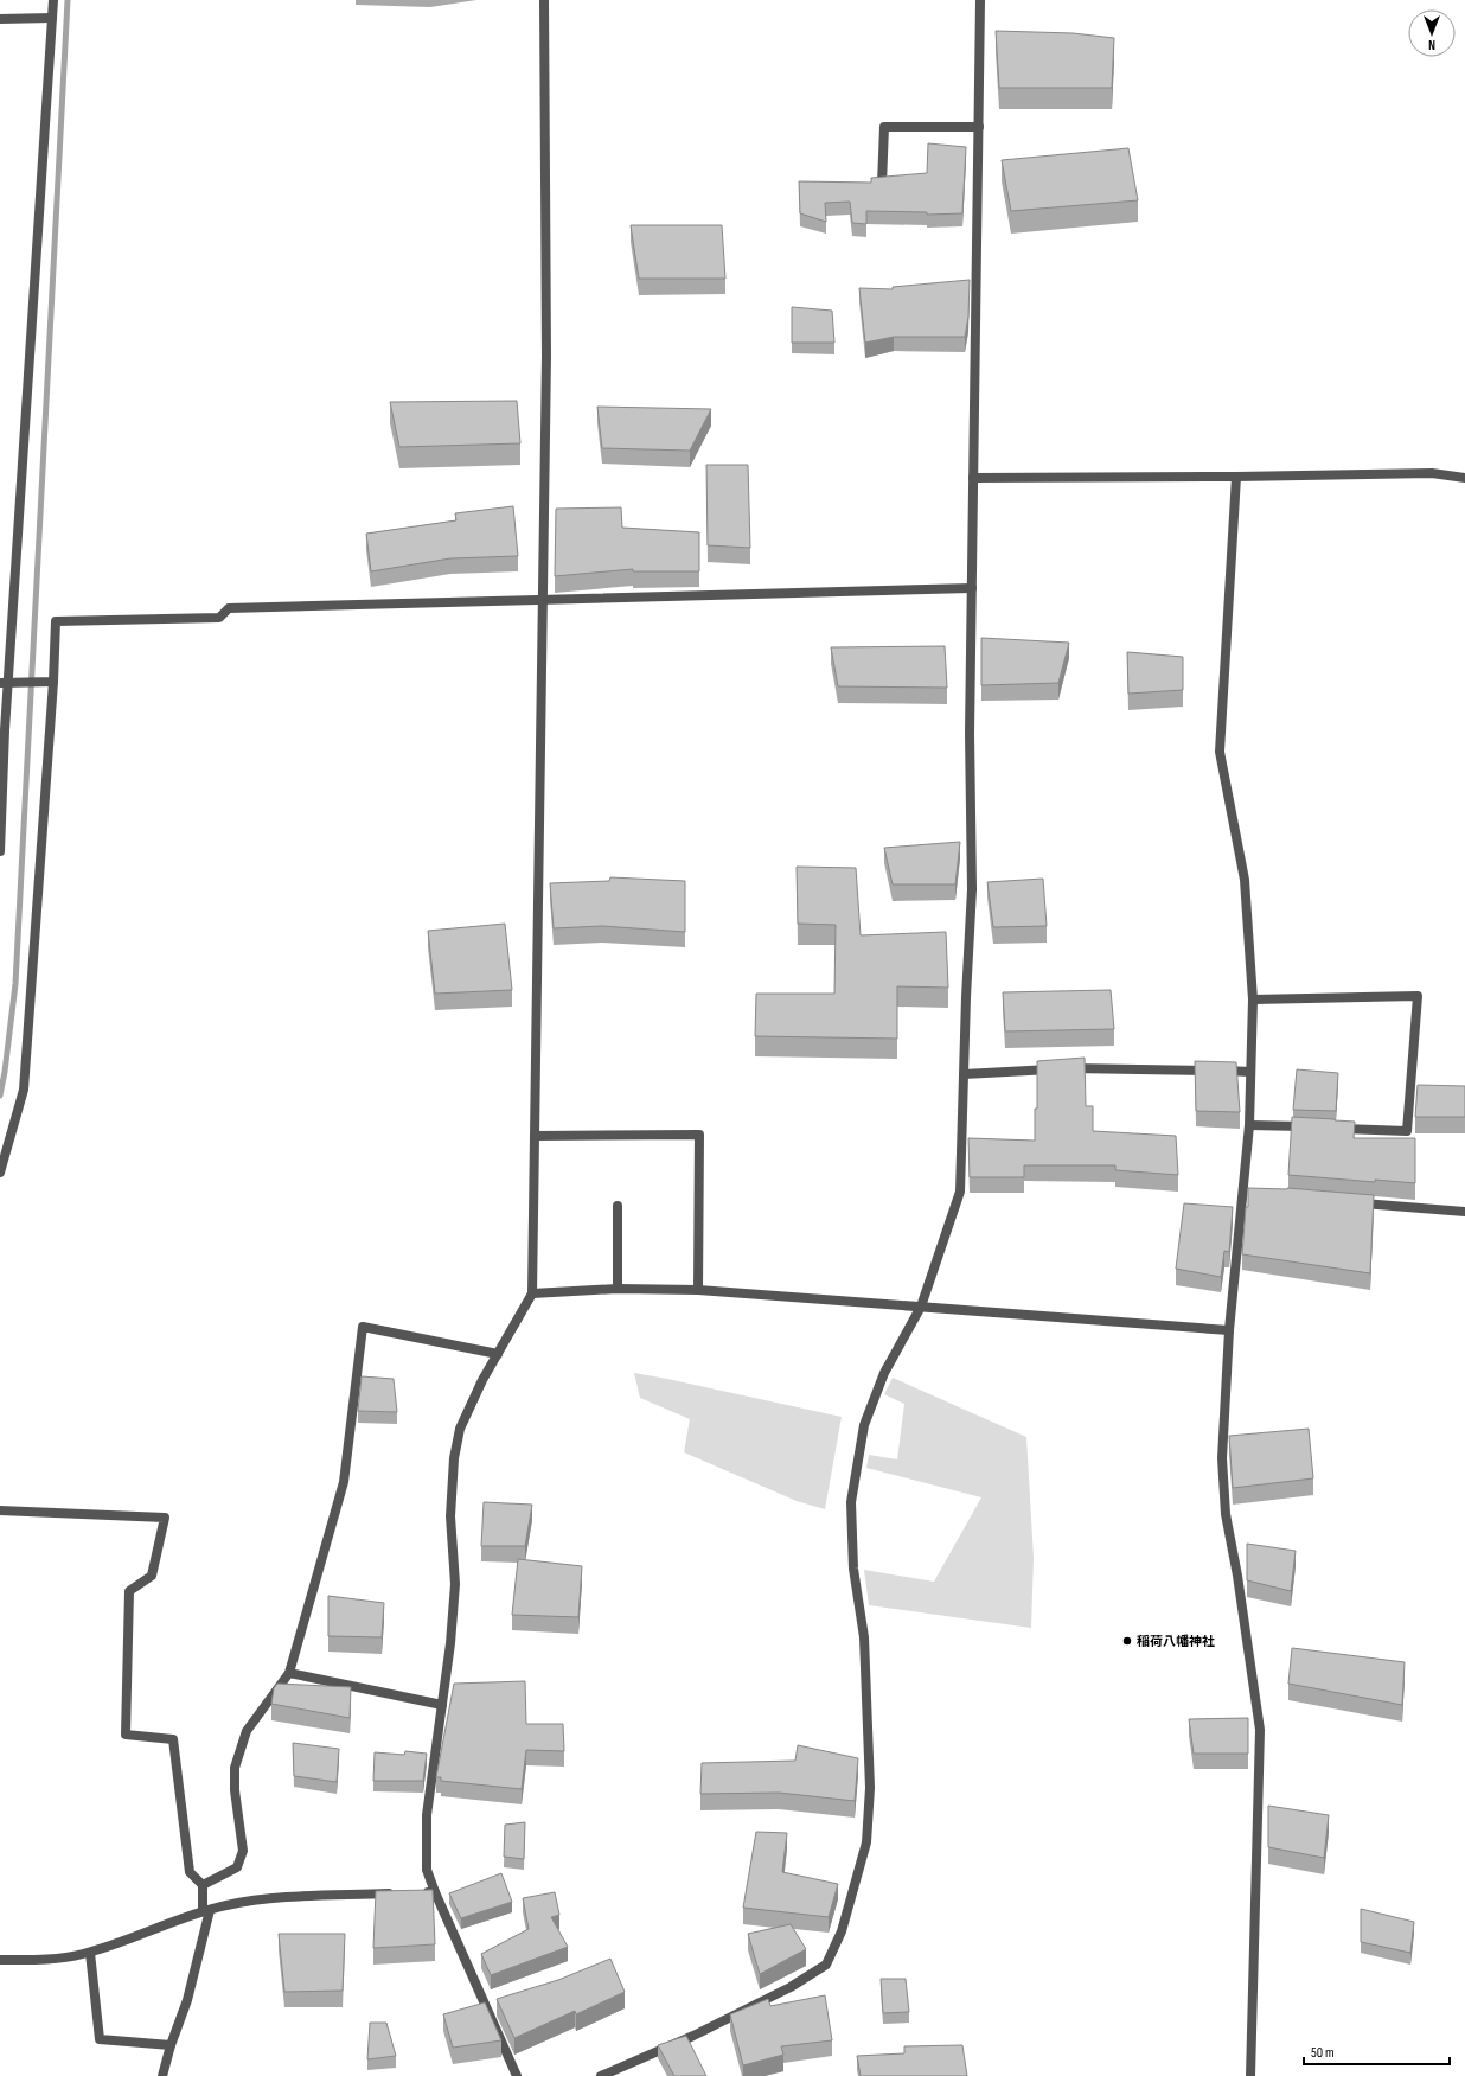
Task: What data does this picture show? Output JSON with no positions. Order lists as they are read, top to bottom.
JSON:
{
  "places": ["稲荷八幡神社"],
  "scale_bar": "50 m",
  "north": "bottom"
}
